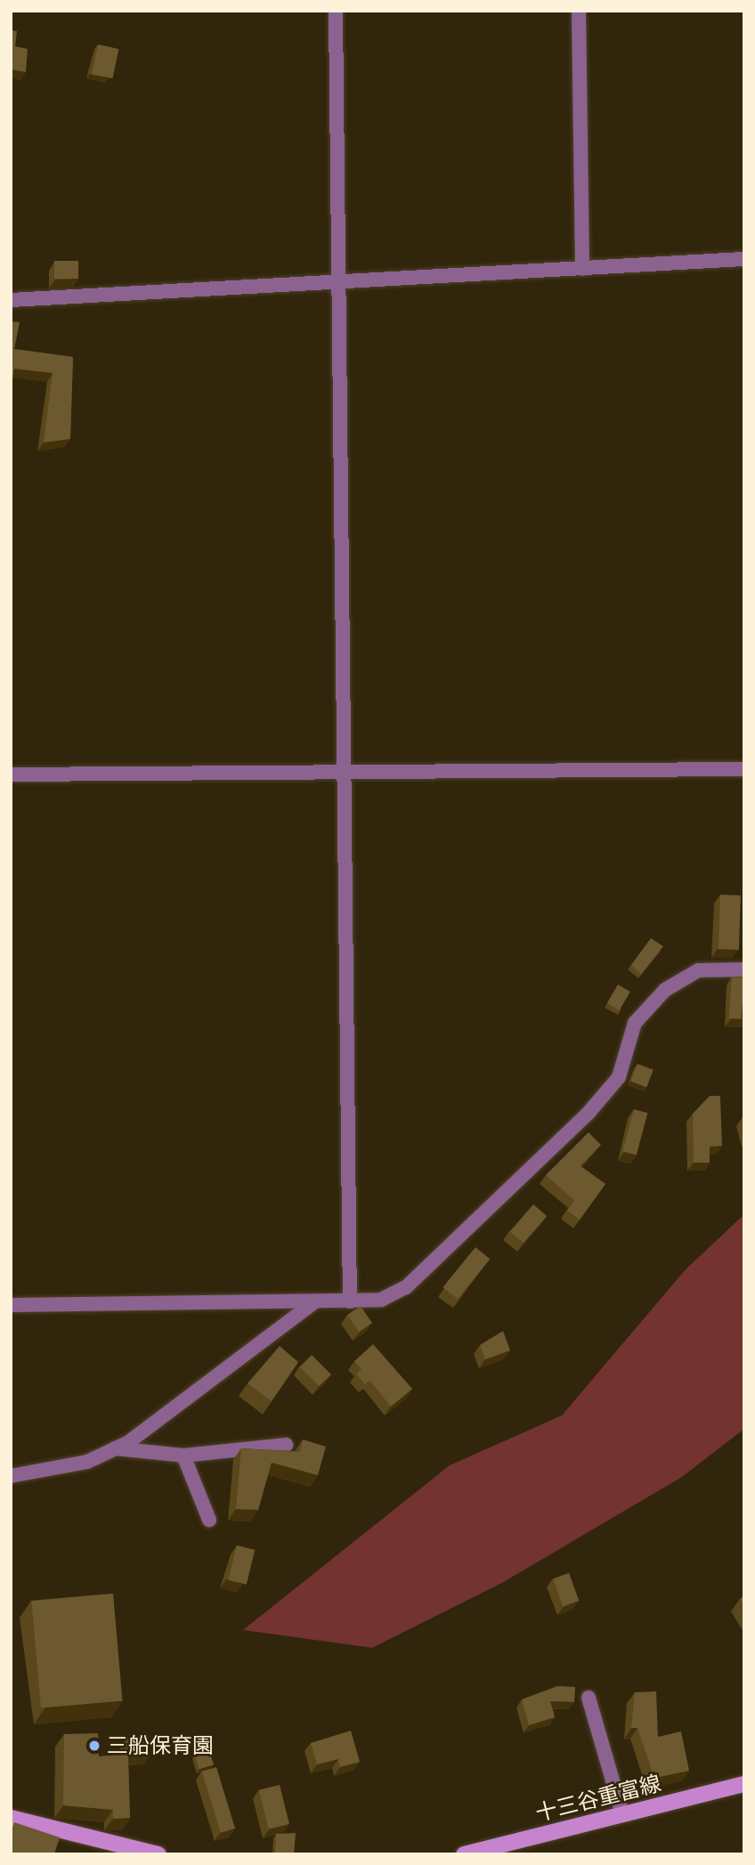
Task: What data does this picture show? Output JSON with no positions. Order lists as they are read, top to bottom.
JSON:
{
  "streets": {
    "main road": ["十三谷重富線"]
  },
  "places": ["三船保育園"]
}
